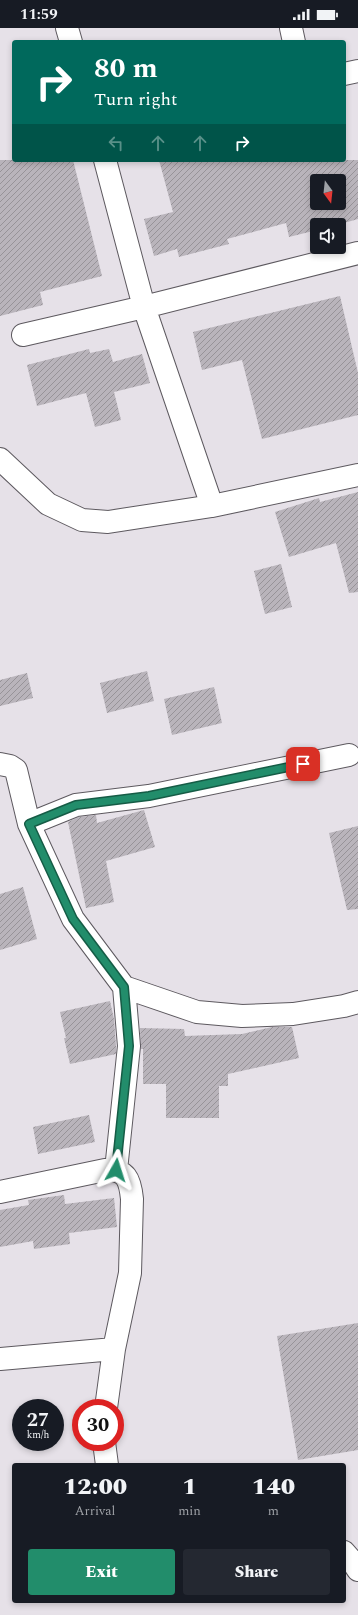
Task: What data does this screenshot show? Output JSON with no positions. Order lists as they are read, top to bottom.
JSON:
{
  "north": "bottom",
  "page": {
    "status": "11:59",
    "turn": ["80 m", "Turn right"],
    "speed": "27 km/h",
    "limit": "30",
    "eta": [
      "12:00",
      "Arrival",
      "1",
      "min",
      "140",
      "m"
    ],
    "buttons": ["Exit", "Share"]
  }
}
